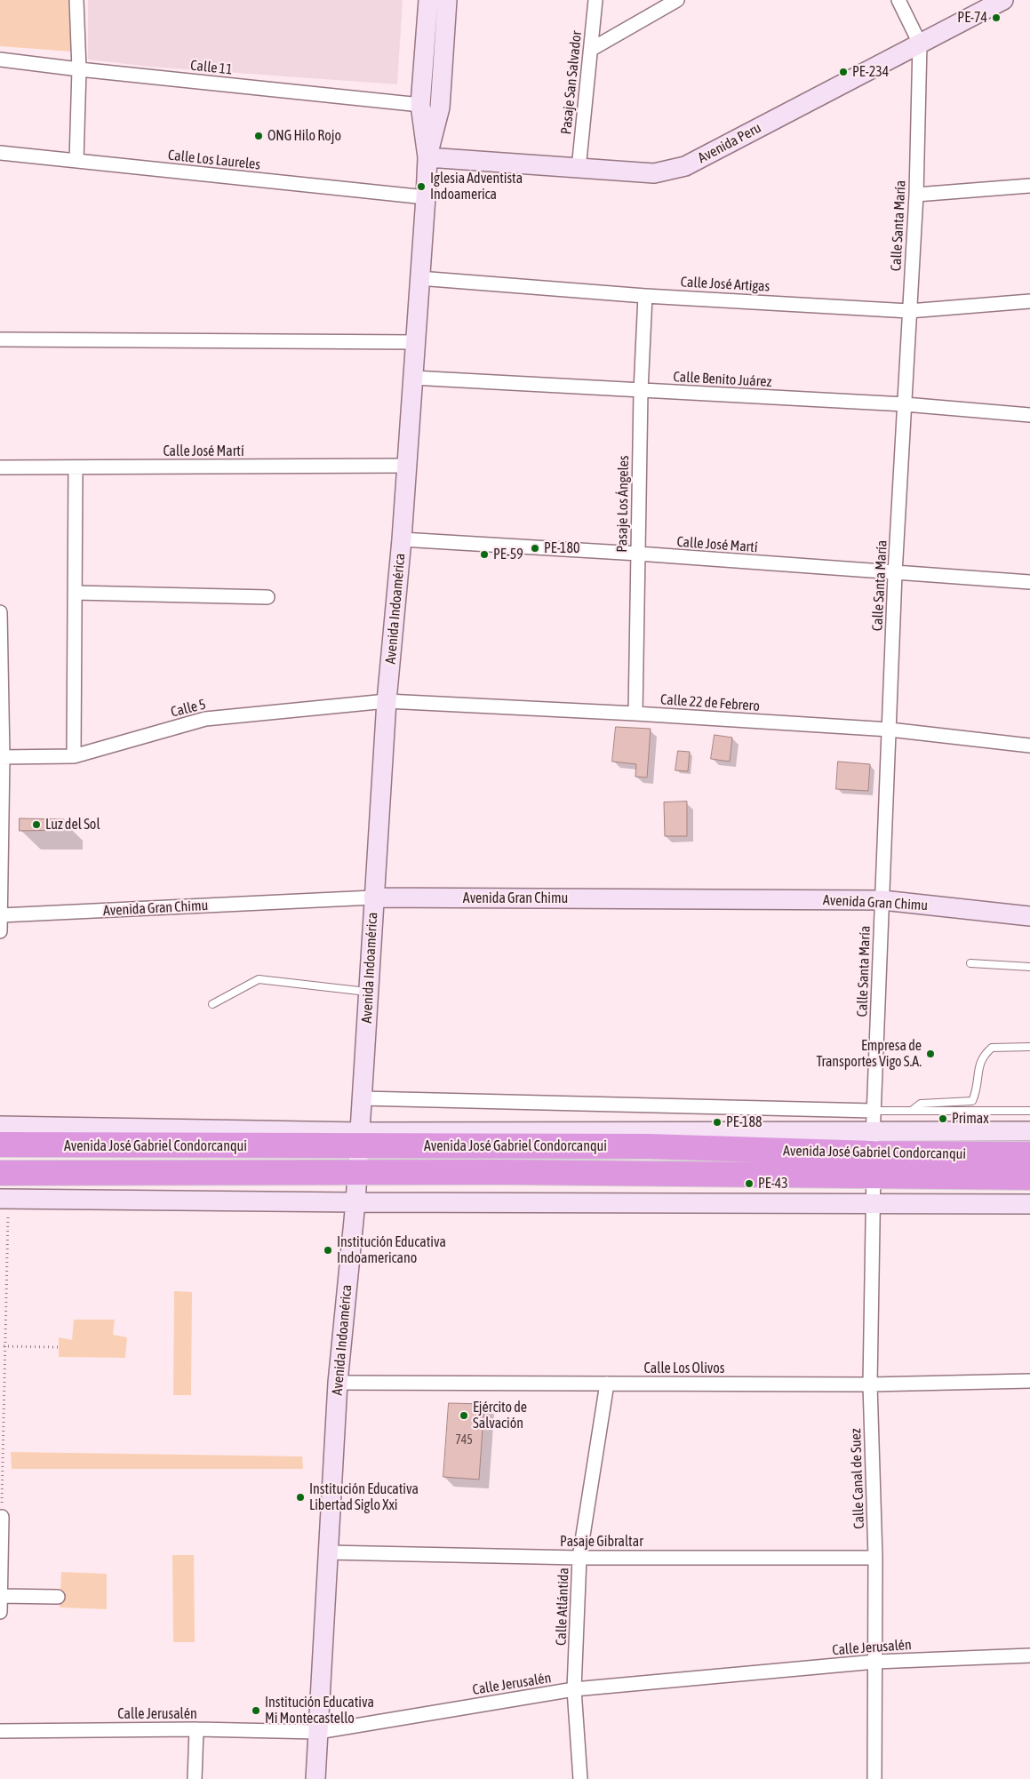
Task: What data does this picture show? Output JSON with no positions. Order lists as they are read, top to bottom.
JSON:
{
  "streets": {
    "highway": ["Avenida José Gabriel Condorcanqui"],
    "street": [
      "Calle 11",
      "Pasaje San Salvador",
      "Avenida Peru",
      "Calle Los Laureles",
      "Calle Santa María",
      "Calle José Artigas",
      "Calle Benito Juárez",
      "Calle José Martí",
      "Pasaje Los Ángeles",
      "Avenida Indoamérica",
      "Calle 22 de Febrero",
      "Calle 5",
      "Avenida Gran Chimu",
      "Calle Los Olivos",
      "Calle Canal de Suez",
      "Pasaje Gibraltar",
      "Calle Atlántida",
      "Calle Jerusalén"
    ]
  },
  "crossings": [
    ["Calle 11", "Avenida Indoamérica"],
    ["Pasaje San Salvador", "Avenida Peru"],
    ["Avenida Peru", "Calle Santa María"],
    ["Avenida Peru", "Avenida Indoamérica"],
    ["Calle Los Laureles", "Avenida Indoamérica"],
    ["Calle Santa María", "Calle José Artigas"],
    ["Calle Santa María", "Calle Benito Juárez"],
    ["Calle Santa María", "Calle José Martí"],
    ["Calle Santa María", "Calle 22 de Febrero"],
    ["Calle Santa María", "Avenida Gran Chimu"],
    ["Calle Santa María", "Avenida José Gabriel Condorcanqui"],
    ["Calle Santa María", "Calle Canal de Suez"],
    ["Calle José Artigas", "Pasaje Los Ángeles"],
    ["Calle José Artigas", "Avenida Indoamérica"],
    ["Calle Benito Juárez", "Pasaje Los Ángeles"],
    ["Calle Benito Juárez", "Avenida Indoamérica"],
    ["Calle José Martí", "Pasaje Los Ángeles"],
    ["Calle José Martí", "Avenida Indoamérica"],
    ["Pasaje Los Ángeles", "Calle 22 de Febrero"],
    ["Avenida Indoamérica", "Calle 22 de Febrero"],
    ["Avenida Indoamérica", "Calle 5"],
    ["Avenida Indoamérica", "Avenida Gran Chimu"],
    ["Avenida Indoamérica", "Avenida José Gabriel Condorcanqui"],
    ["Avenida Indoamérica", "Calle Los Olivos"],
    ["Avenida Indoamérica", "Pasaje Gibraltar"],
    ["Avenida Indoamérica", "Calle Jerusalén"],
    ["Calle 22 de Febrero", "Calle 5"],
    ["Avenida José Gabriel Condorcanqui", "Calle Canal de Suez"],
    ["Calle Los Olivos", "Calle Canal de Suez"],
    ["Calle Los Olivos", "Calle Atlántida"],
    ["Calle Canal de Suez", "Pasaje Gibraltar"],
    ["Calle Canal de Suez", "Calle Jerusalén"],
    ["Pasaje Gibraltar", "Calle Atlántida"],
    ["Calle Atlántida", "Calle Jerusalén"]
  ],
  "places": [
    "PE-74",
    "PE-234",
    "ONG Hilo Rojo",
    "Iglesia Adventista Indoamerica",
    "PE-180",
    "PE-59",
    "Luz del Sol",
    "Empresa de Transportes Vigo S.A.",
    "Primax",
    "PE-188",
    "PE-43",
    "Institución Educativa Indoamericano",
    "Ejército de Salvación",
    "Institución Educativa Libertad Siglo Xxi",
    "Institución Educativa Mi Montecastello"
  ],
  "house_numbers": ["745"]
}
